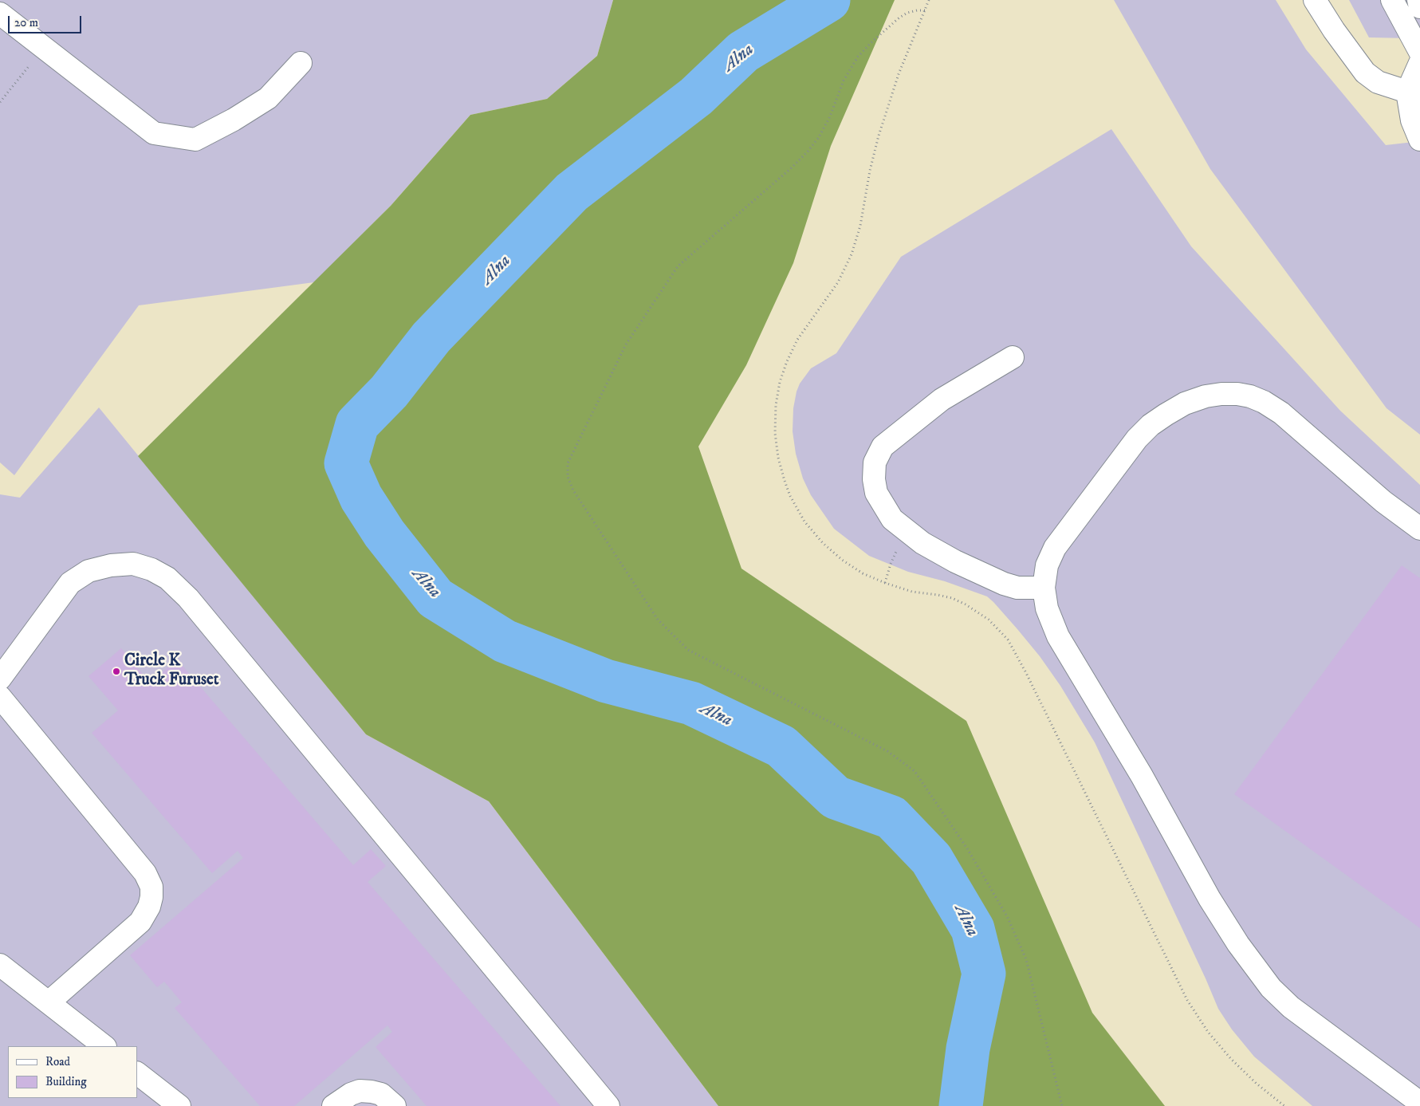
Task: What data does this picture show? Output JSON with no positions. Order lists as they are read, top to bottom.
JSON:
{
  "water": ["Alna"],
  "places": ["Circle K Truck Furuset"],
  "legend": ["Road", "Building"],
  "scale_bar": "20 m"
}
